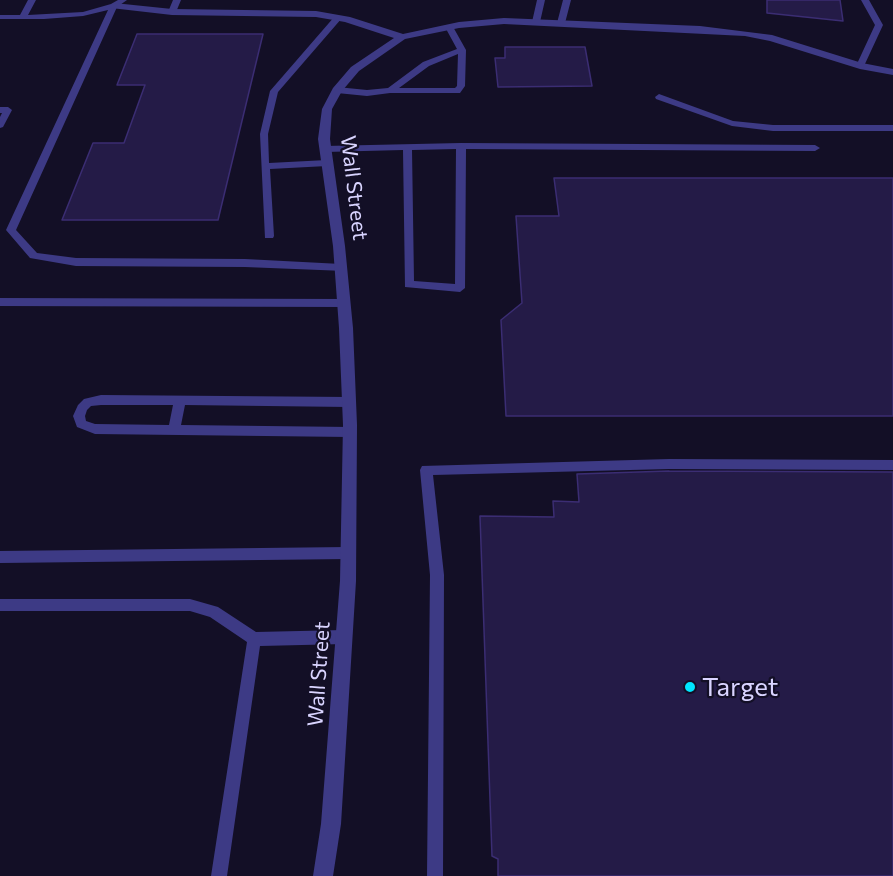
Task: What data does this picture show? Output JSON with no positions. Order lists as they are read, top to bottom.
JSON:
{
  "streets": {
    "street": ["Wall Street"]
  },
  "places": ["Target"]
}
